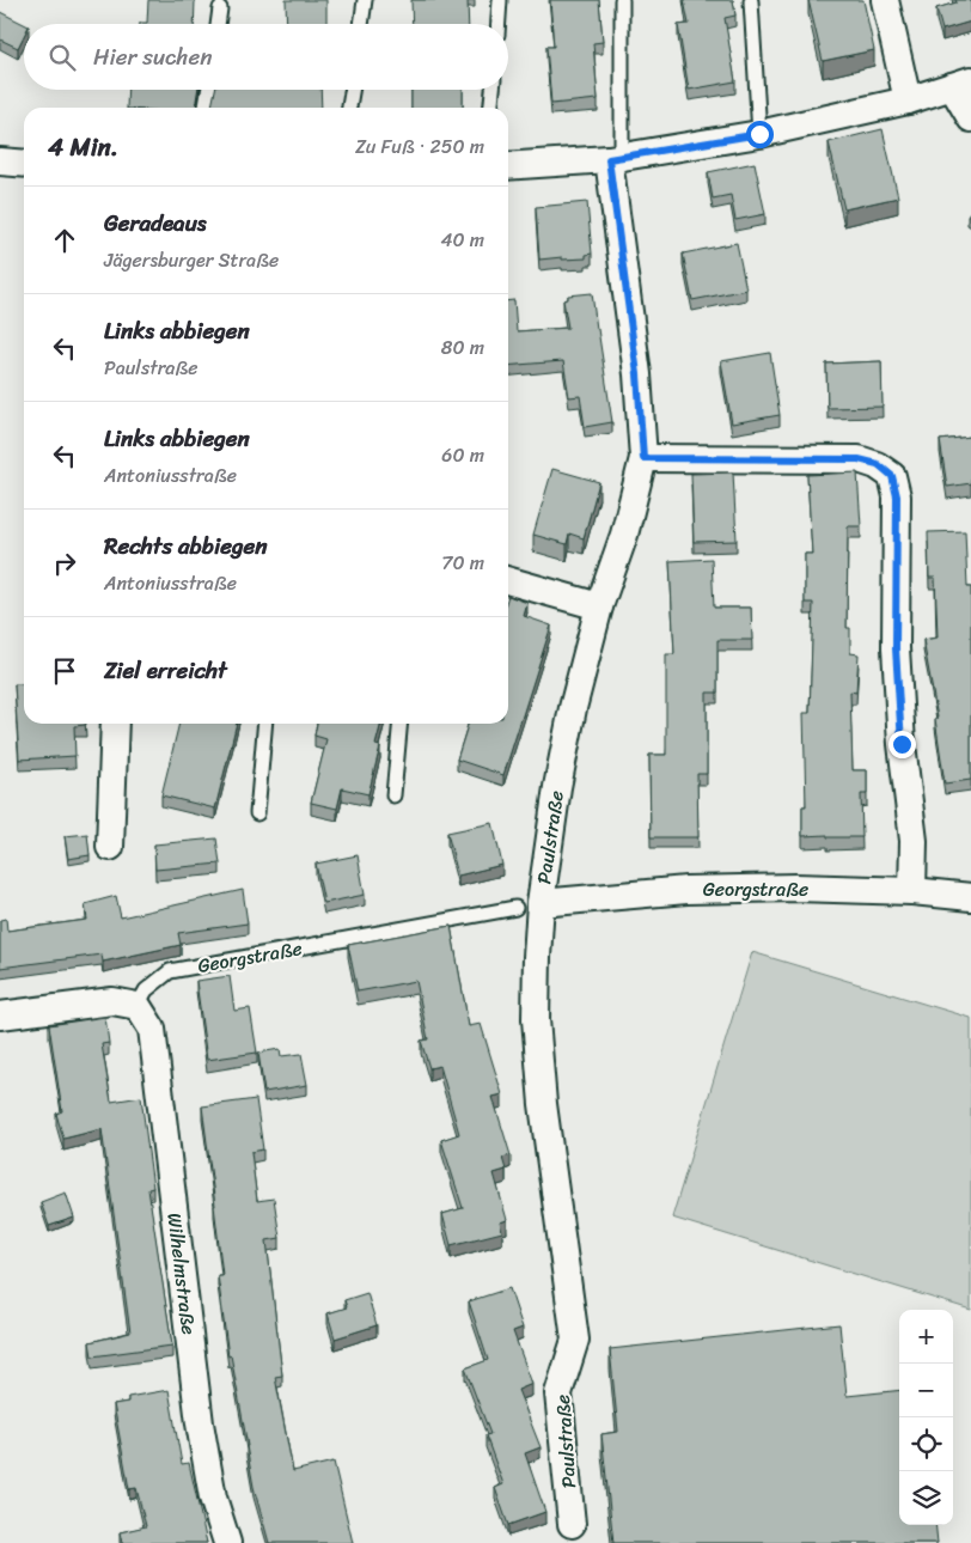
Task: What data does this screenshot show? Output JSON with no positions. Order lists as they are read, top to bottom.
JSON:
{
  "streets": {
    "street": ["Paulstraße", "Georgstraße", "Wilhelmstraße"]
  },
  "crossings": [
    ["Paulstraße", "Georgstraße"],
    ["Georgstraße", "Wilhelmstraße"]
  ],
  "page": {
    "search": "Hier suchen",
    "heading": ["4 Min.", "Zu Fuß · 250 m"],
    "list": [
      ["Geradeaus", "Jägersburger Straße", "40 m"],
      ["Links abbiegen", "Paulstraße", "80 m"],
      ["Links abbiegen", "Antoniusstraße", "60 m"],
      ["Rechts abbiegen", "Antoniusstraße", "70 m"],
      "Ziel erreicht"
    ],
    "map_buttons": ["+", "−"]
  }
}
